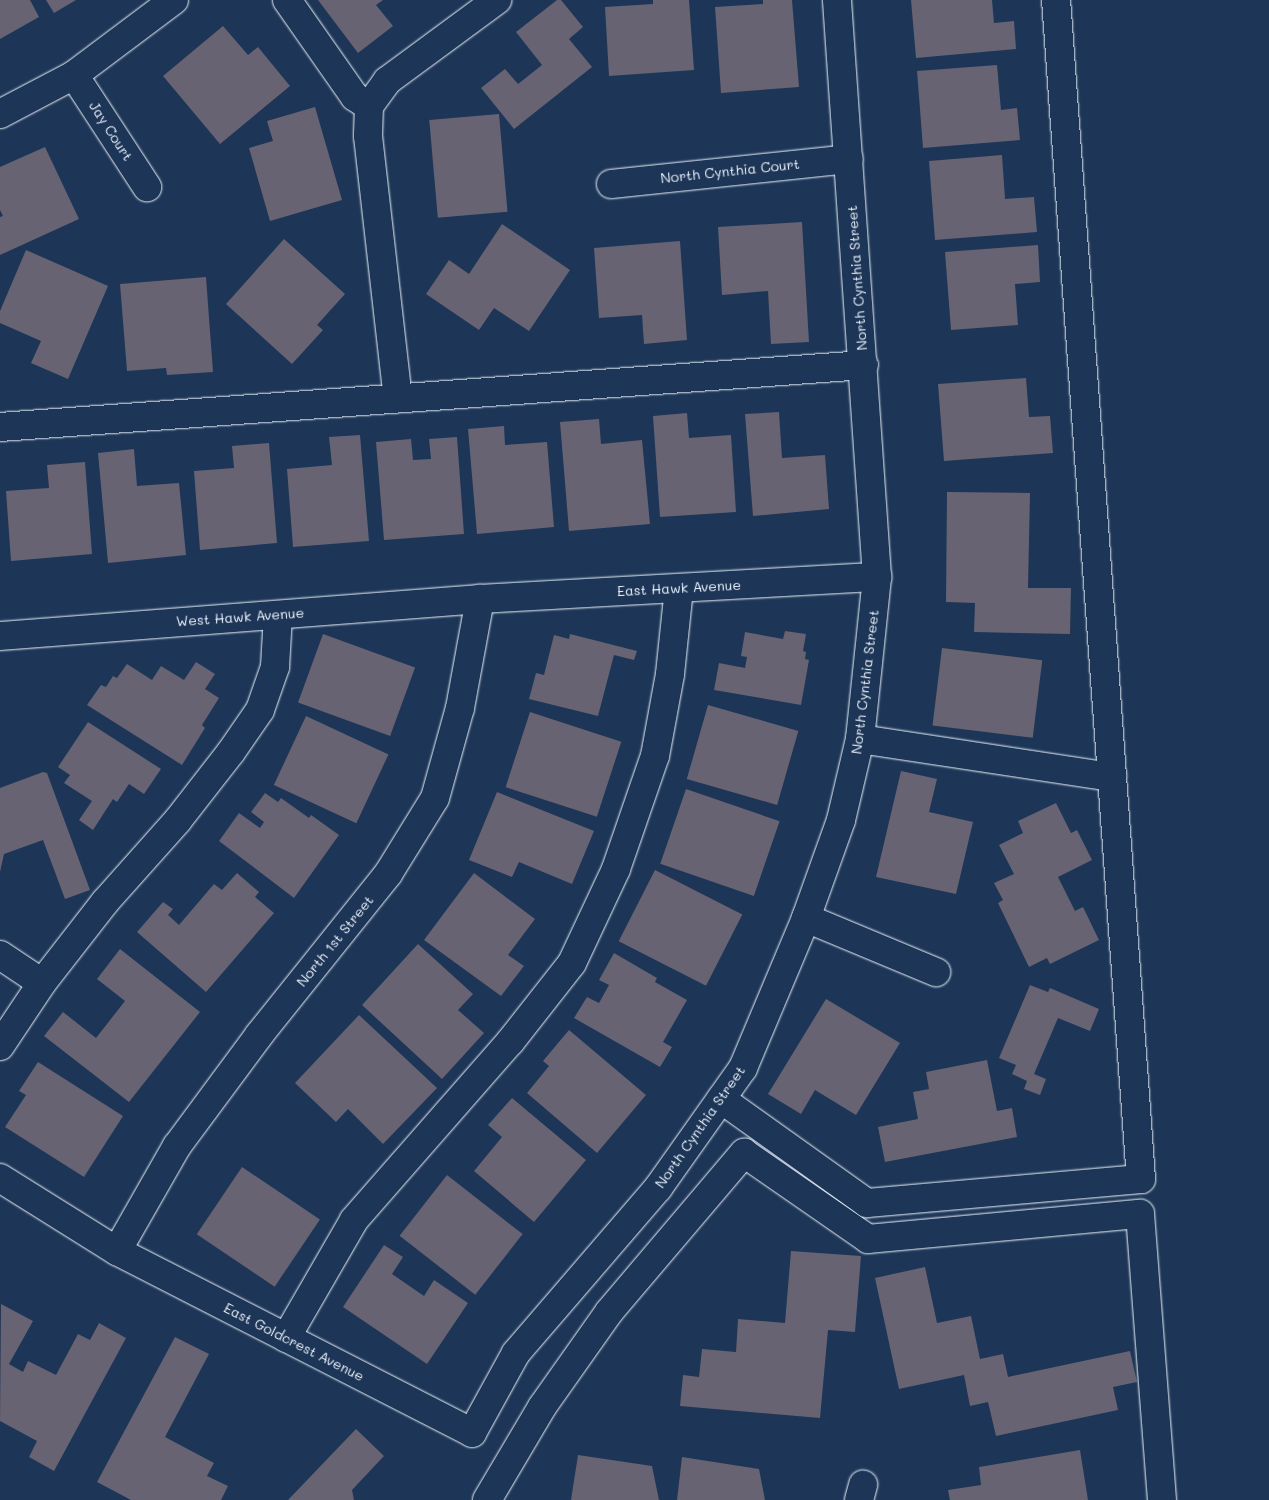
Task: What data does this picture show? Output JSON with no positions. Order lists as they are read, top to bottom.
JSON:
{
  "streets": {
    "street": [
      "Jay Court",
      "North Cynthia Court",
      "North Cynthia Street",
      "East Hawk Avenue",
      "West Hawk Avenue",
      "North 1st Street",
      "East Goldcrest Avenue"
    ]
  },
  "crossings": [
    ["North Cynthia Court", "North Cynthia Street"],
    ["North Cynthia Street", "East Hawk Avenue"],
    ["North Cynthia Street", "East Goldcrest Avenue"],
    ["East Hawk Avenue", "West Hawk Avenue"],
    ["East Hawk Avenue", "North 1st Street"],
    ["West Hawk Avenue", "North 1st Street"],
    ["North 1st Street", "East Goldcrest Avenue"]
  ]
}
